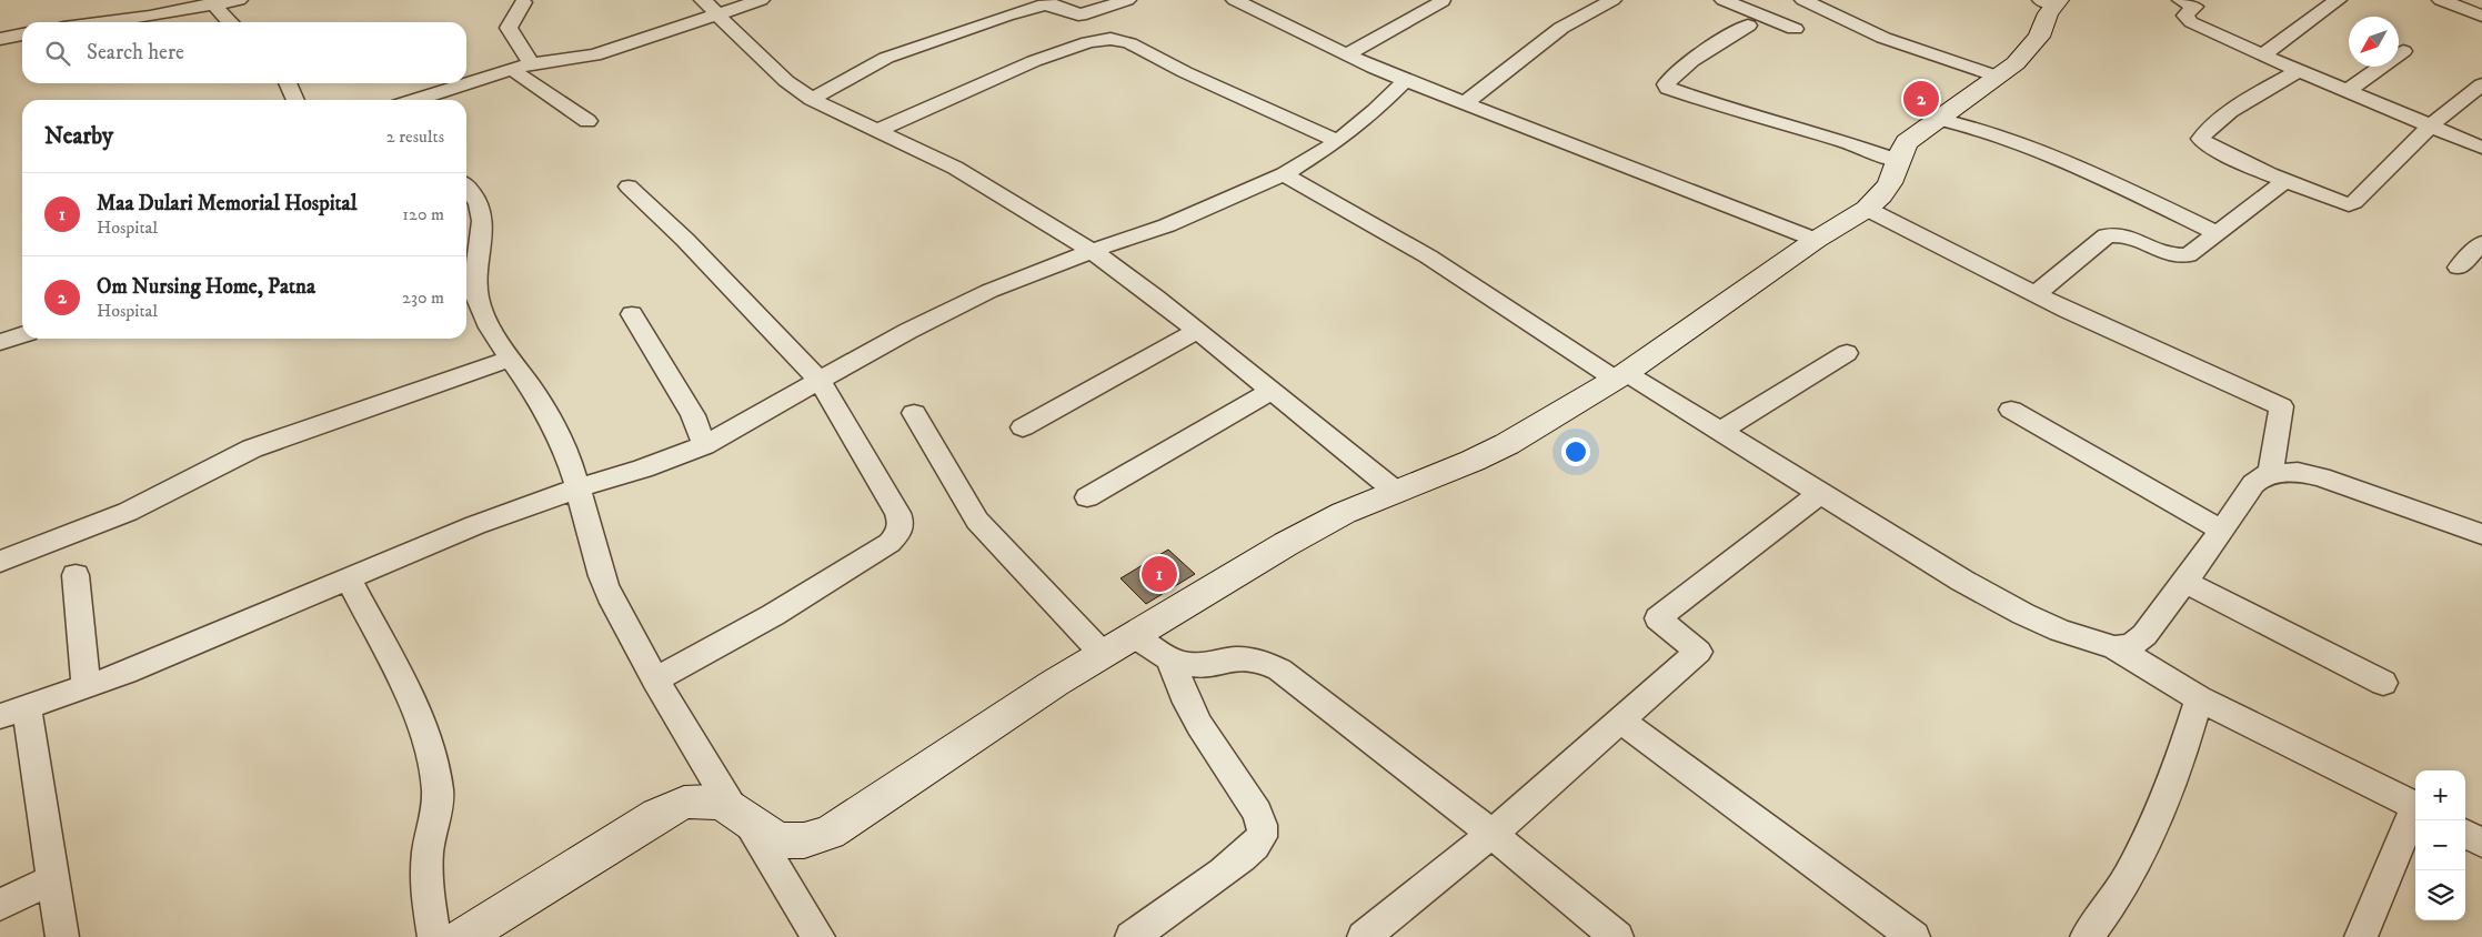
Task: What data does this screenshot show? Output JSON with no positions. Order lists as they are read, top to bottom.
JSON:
{
  "north": "bottom left",
  "page": {
    "search": "Search here",
    "pins": ["2", "1"],
    "heading": ["Nearby", "2 results"],
    "list": [
      {
        "mark": "1",
        "name": "Maa Dulari Memorial Hospital",
        "note": "Hospital",
        "value": "120 m"
      },
      {
        "mark": "2",
        "name": "Om Nursing Home, Patna",
        "note": "Hospital",
        "value": "230 m"
      }
    ],
    "map_buttons": ["+", "−"]
  }
}
